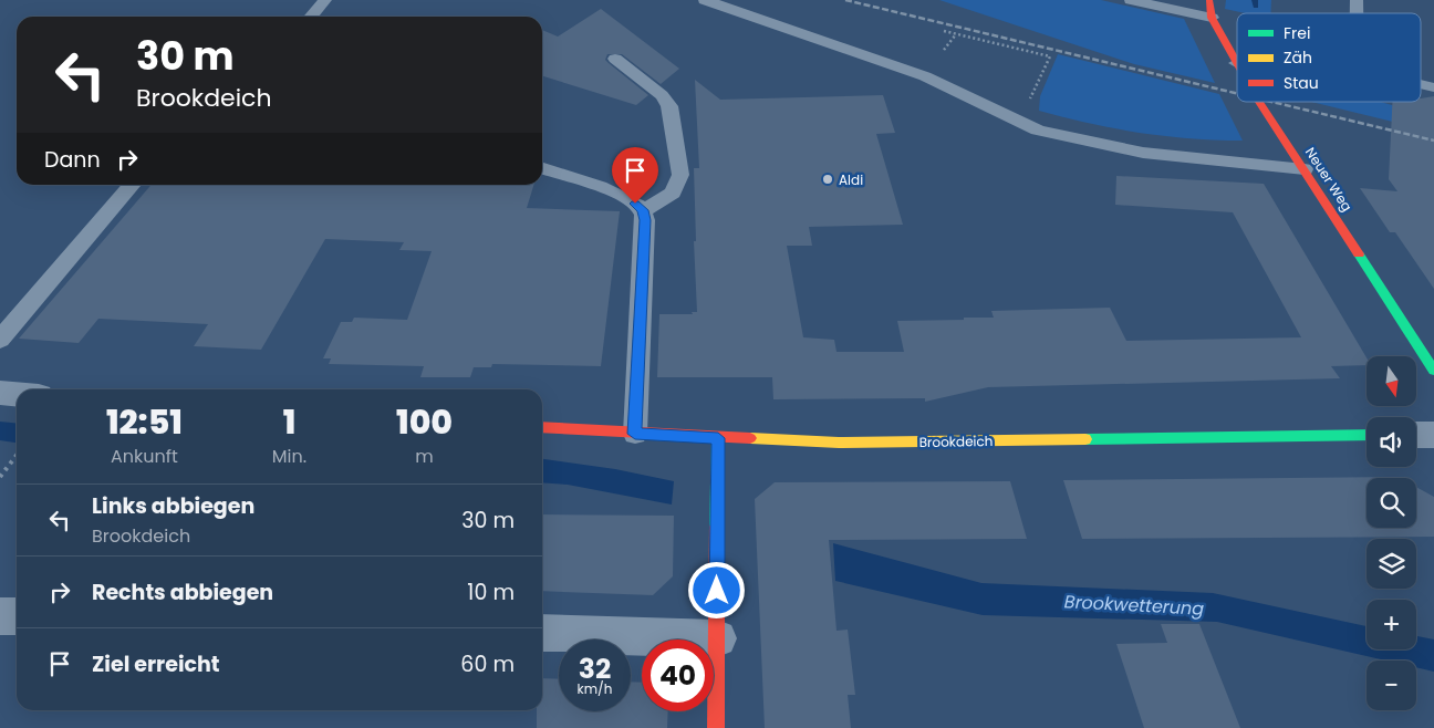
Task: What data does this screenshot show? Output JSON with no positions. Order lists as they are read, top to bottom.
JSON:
{
  "streets": {
    "street": ["Neuer Weg", "Brookdeich"]
  },
  "water": ["Brookwetterung"],
  "places": ["Aldi"],
  "legend": ["Frei", "Zäh", "Stau"],
  "north": "bottom",
  "page": {
    "turn": ["30 m", "Brookdeich"],
    "then": "Dann",
    "map_buttons": ["+", "−"],
    "eta": [
      "12:51",
      "Ankunft",
      "1",
      "Min.",
      "100",
      "m"
    ],
    "list": [
      {
        "name": "Links abbiegen",
        "note": "Brookdeich",
        "value": "30 m"
      },
      {
        "name": "Rechts abbiegen",
        "value": "10 m"
      },
      {
        "name": "Ziel erreicht",
        "value": "60 m"
      }
    ],
    "speed": "32 km/h",
    "limit": "40"
  }
}
